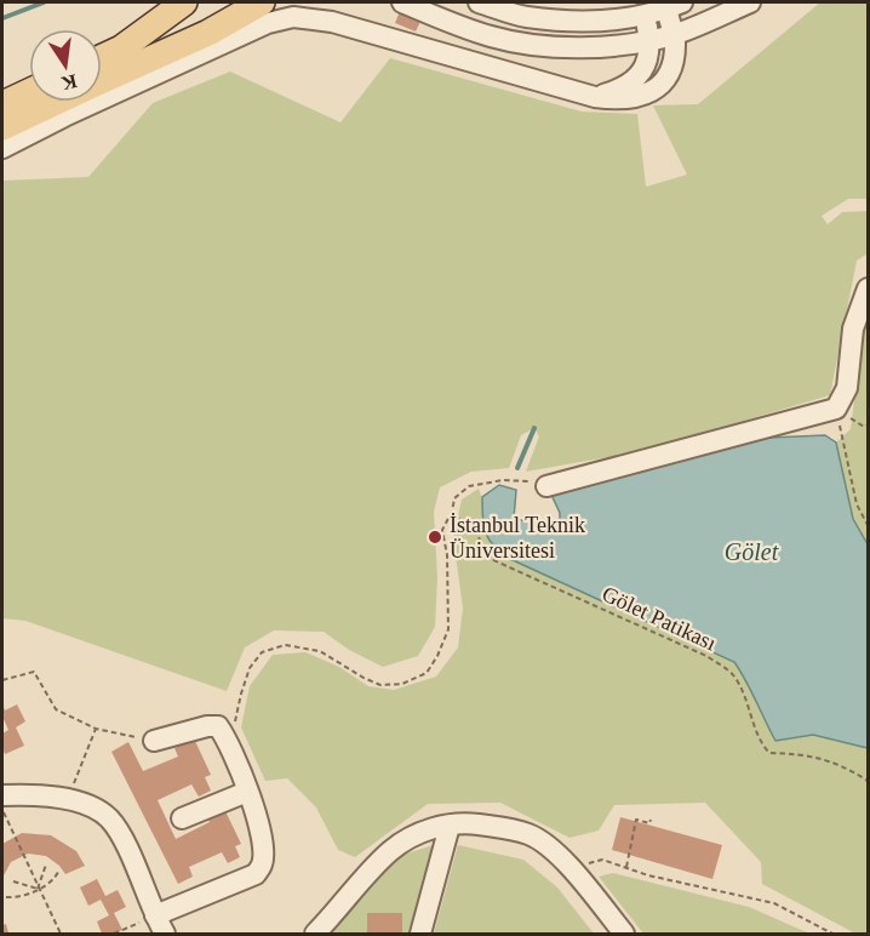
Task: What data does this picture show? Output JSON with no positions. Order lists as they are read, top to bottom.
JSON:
{
  "streets": {
    "path": ["Gölet Patikası"]
  },
  "water": ["Gölet"],
  "places": ["İstanbul Teknik Üniversitesi"],
  "north": "bottom"
}
